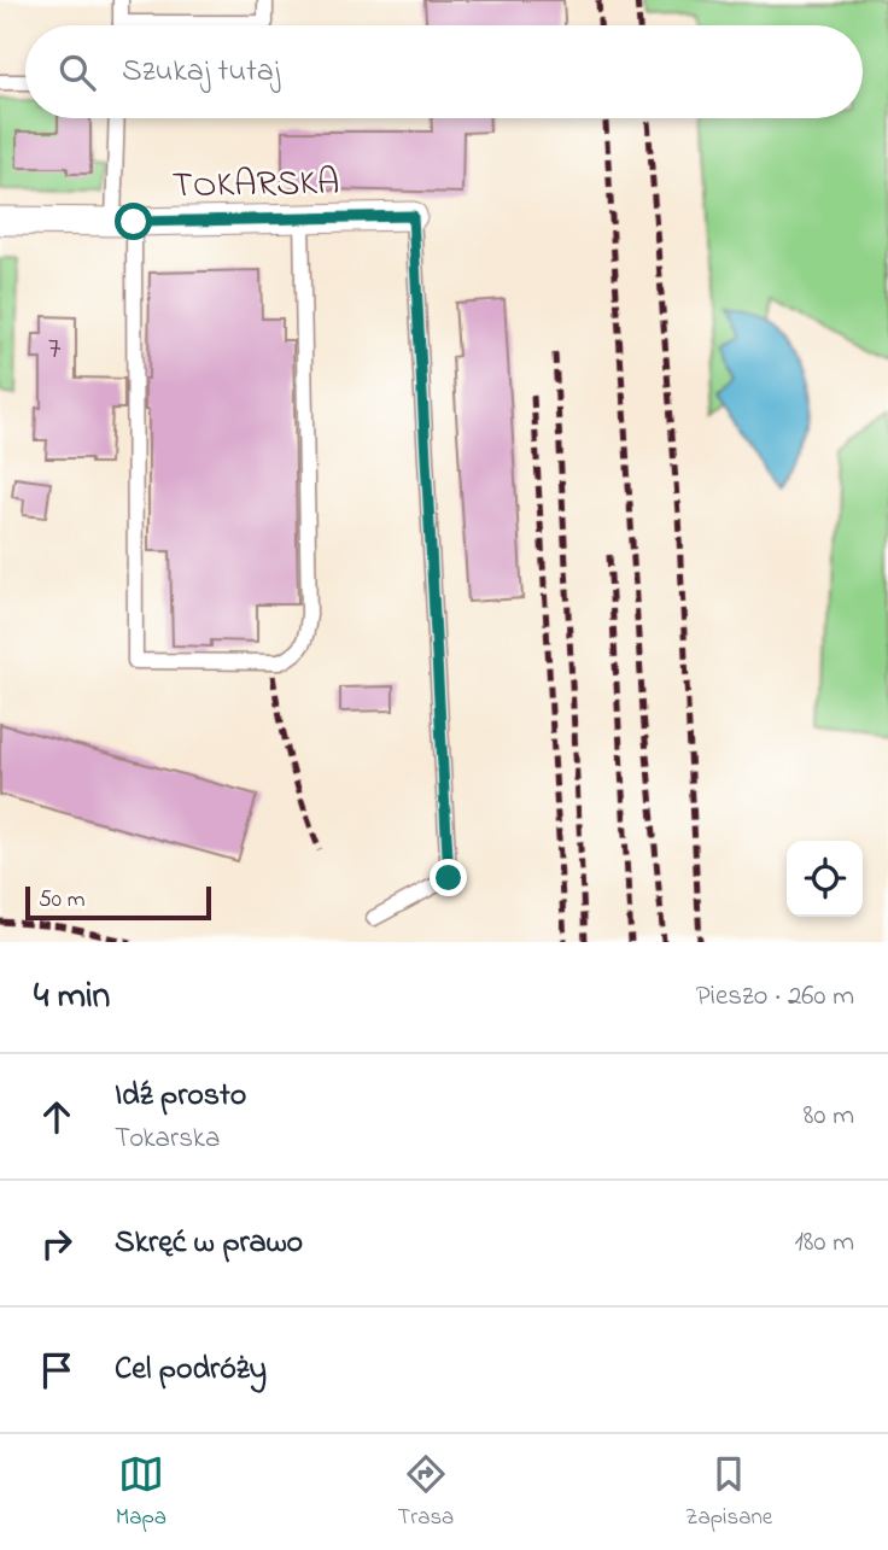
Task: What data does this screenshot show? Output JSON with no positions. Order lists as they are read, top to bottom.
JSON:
{
  "streets": {
    "street": ["TOKARSKA"]
  },
  "house_numbers": ["7"],
  "scale_bar": "50 m",
  "page": {
    "search": "Szukaj tutaj",
    "scale": "50 m",
    "heading": ["4 min", "Pieszo · 260 m"],
    "list": [
      ["Idź prosto", "Tokarska", "80 m"],
      ["Skręć w prawo", "180 m"],
      "Cel podróży"
    ],
    "nav": ["Mapa", "Trasa", "Zapisane"]
  }
}
